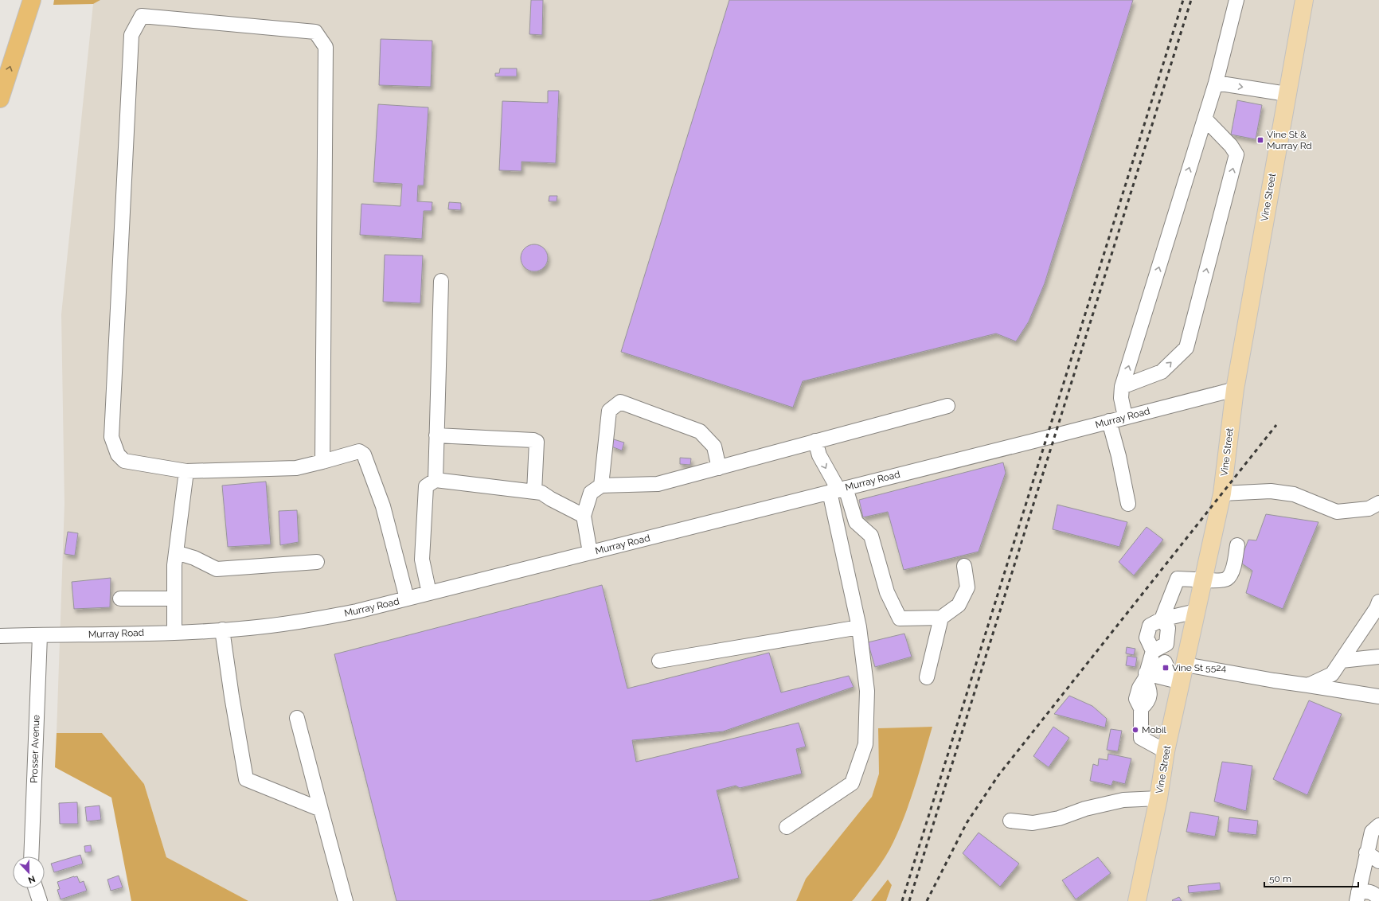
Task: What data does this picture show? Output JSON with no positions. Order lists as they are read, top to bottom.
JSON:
{
  "streets": {
    "main road": ["Vine Street"],
    "street": ["Murray Road", "Prosser Avenue"]
  },
  "crossings": [
    ["Vine Street", "Murray Road"],
    ["Murray Road", "Prosser Avenue"]
  ],
  "places": {
    "transit": ["Vine St & Murray Rd", "Vine St 5524"],
    "other": ["Mobil"]
  },
  "scale_bar": "50 m",
  "north": "bottom"
}
